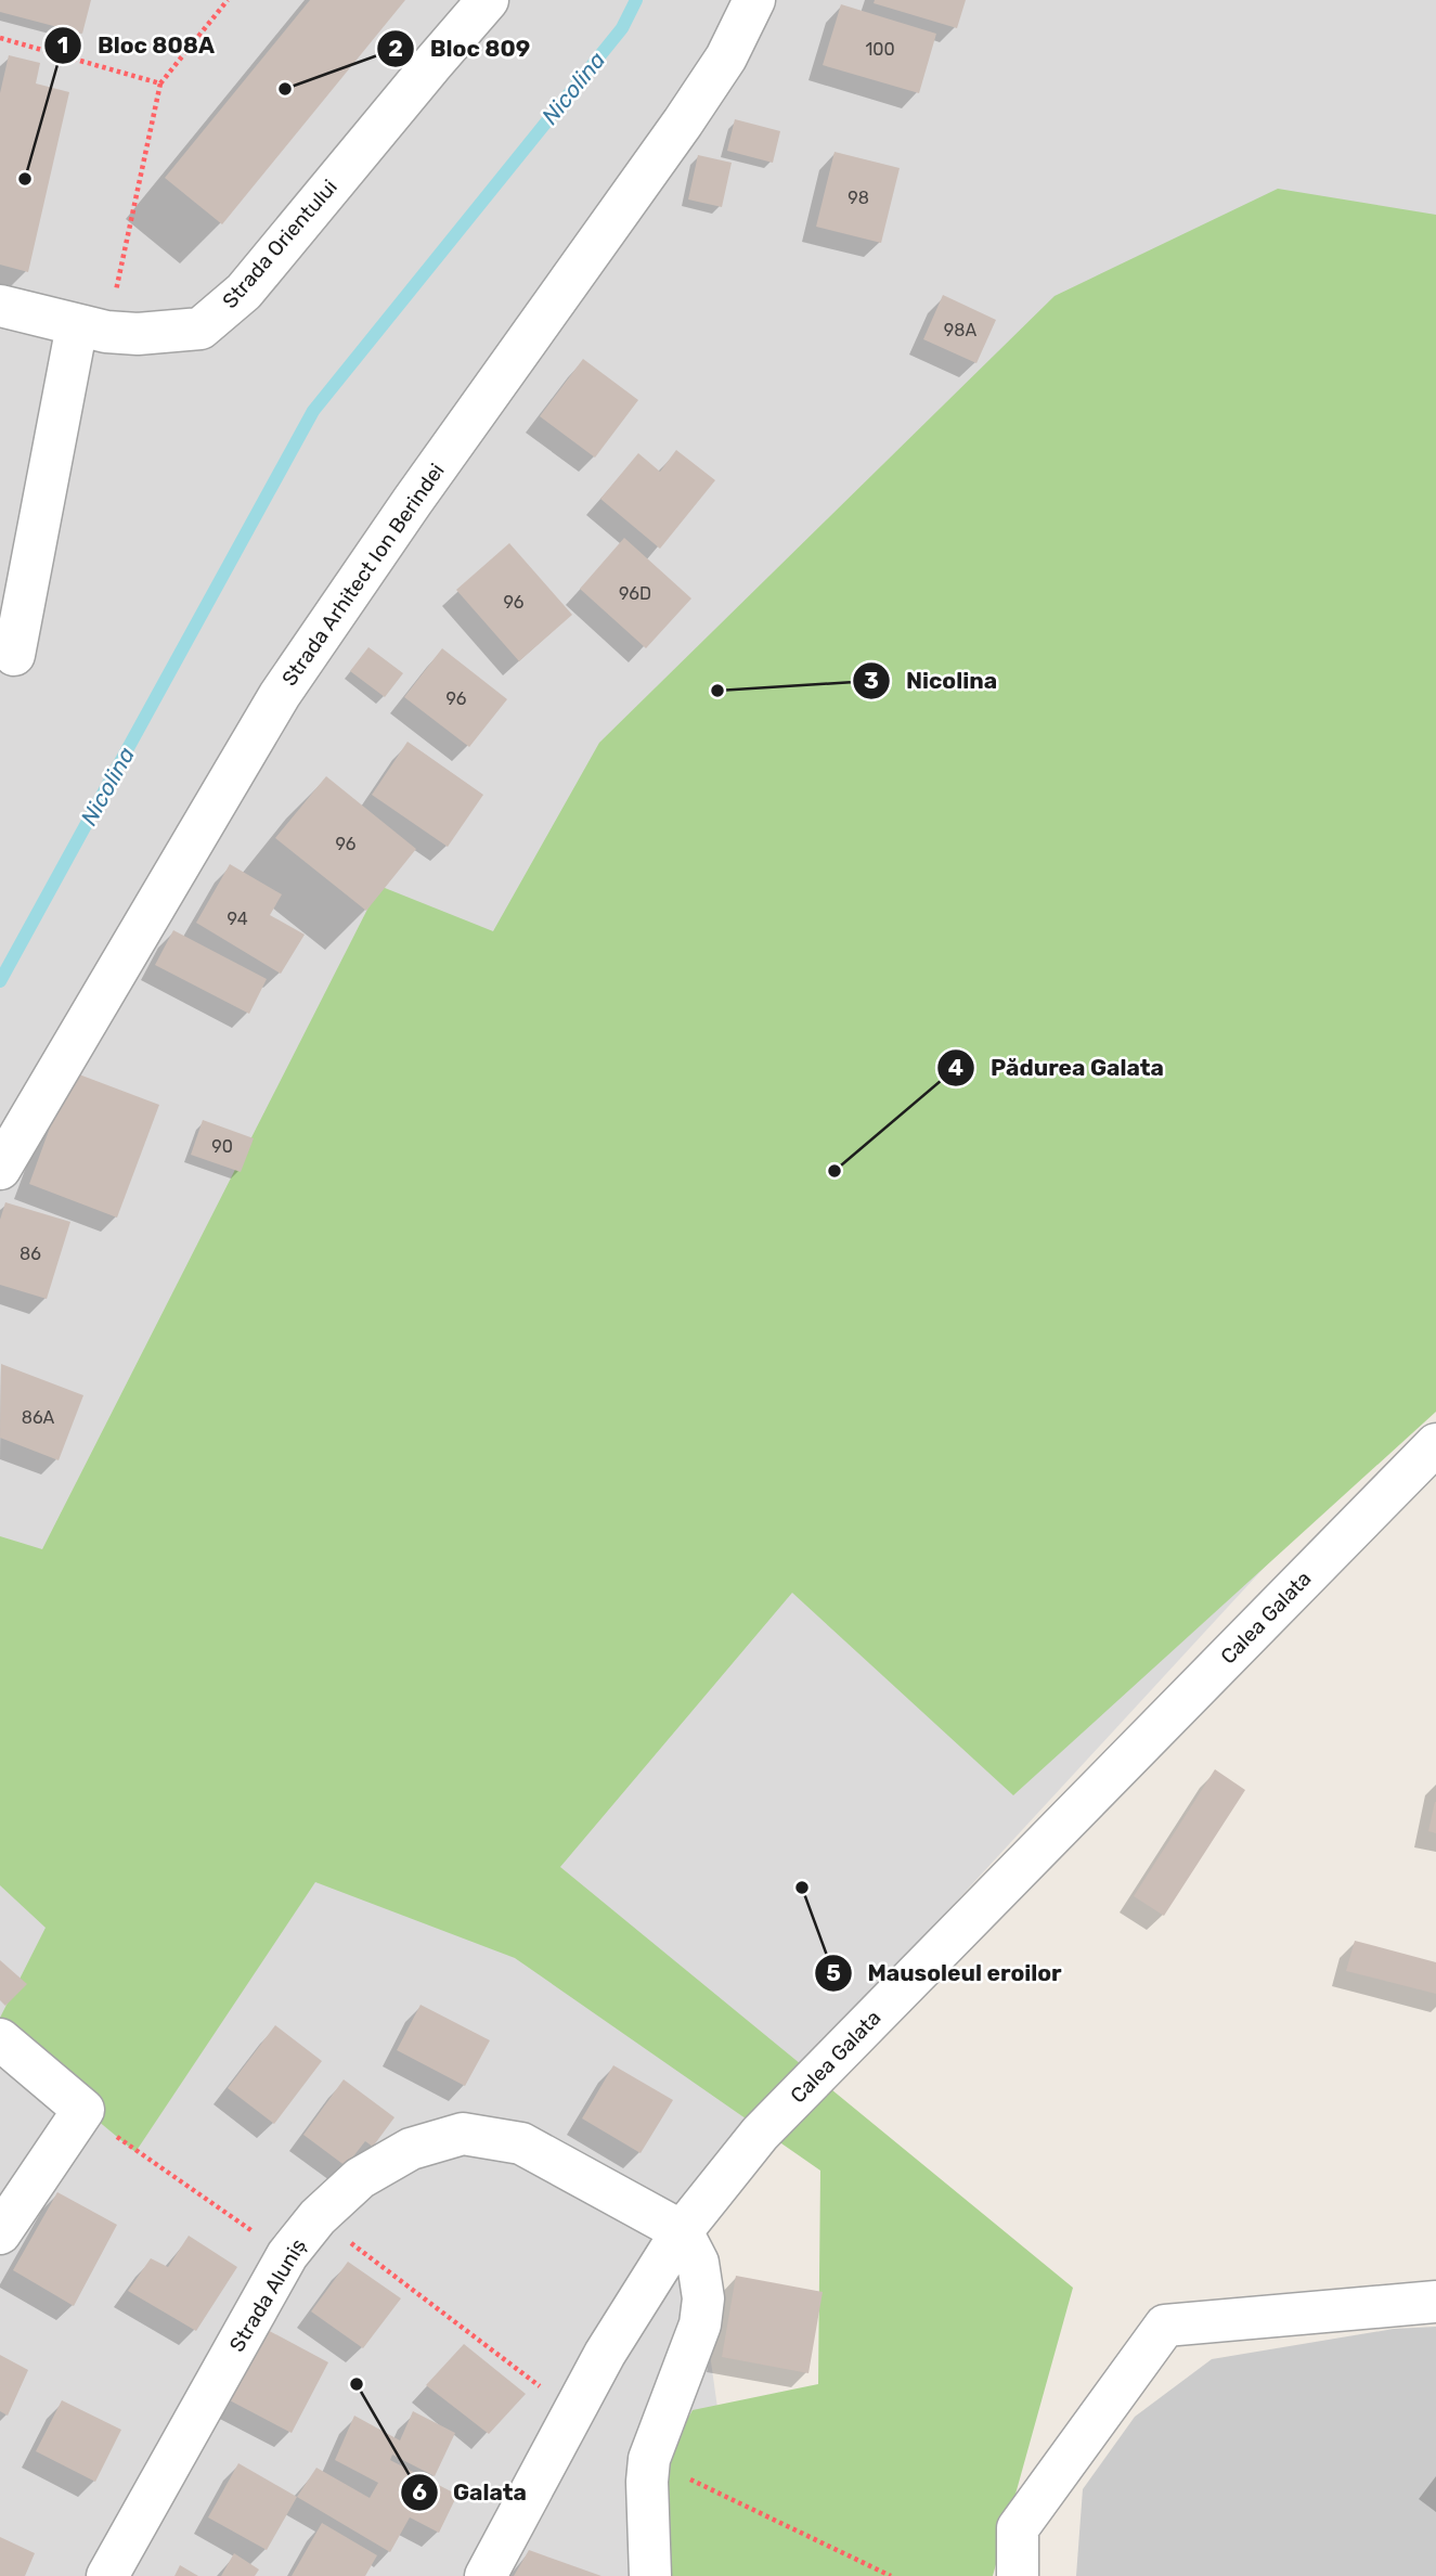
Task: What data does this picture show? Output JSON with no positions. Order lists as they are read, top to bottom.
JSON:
{
  "streets": {
    "street": [
      "Strada Orientului",
      "Strada Arhitect Ion Berindei",
      "Calea Galata",
      "Strada Aluniș"
    ]
  },
  "crossings": [
    ["Calea Galata", "Strada Aluniș"]
  ],
  "water": ["Nicolina"],
  "places": [
    "Bloc 809",
    "Bloc 808A",
    "Nicolina",
    "Pădurea Galata",
    "Mausoleul eroilor",
    "Galata"
  ],
  "house_numbers": [
    "100",
    "98",
    "98A",
    "96D",
    "96",
    "96",
    "96",
    "94",
    "90",
    "86",
    "86A"
  ]
}
